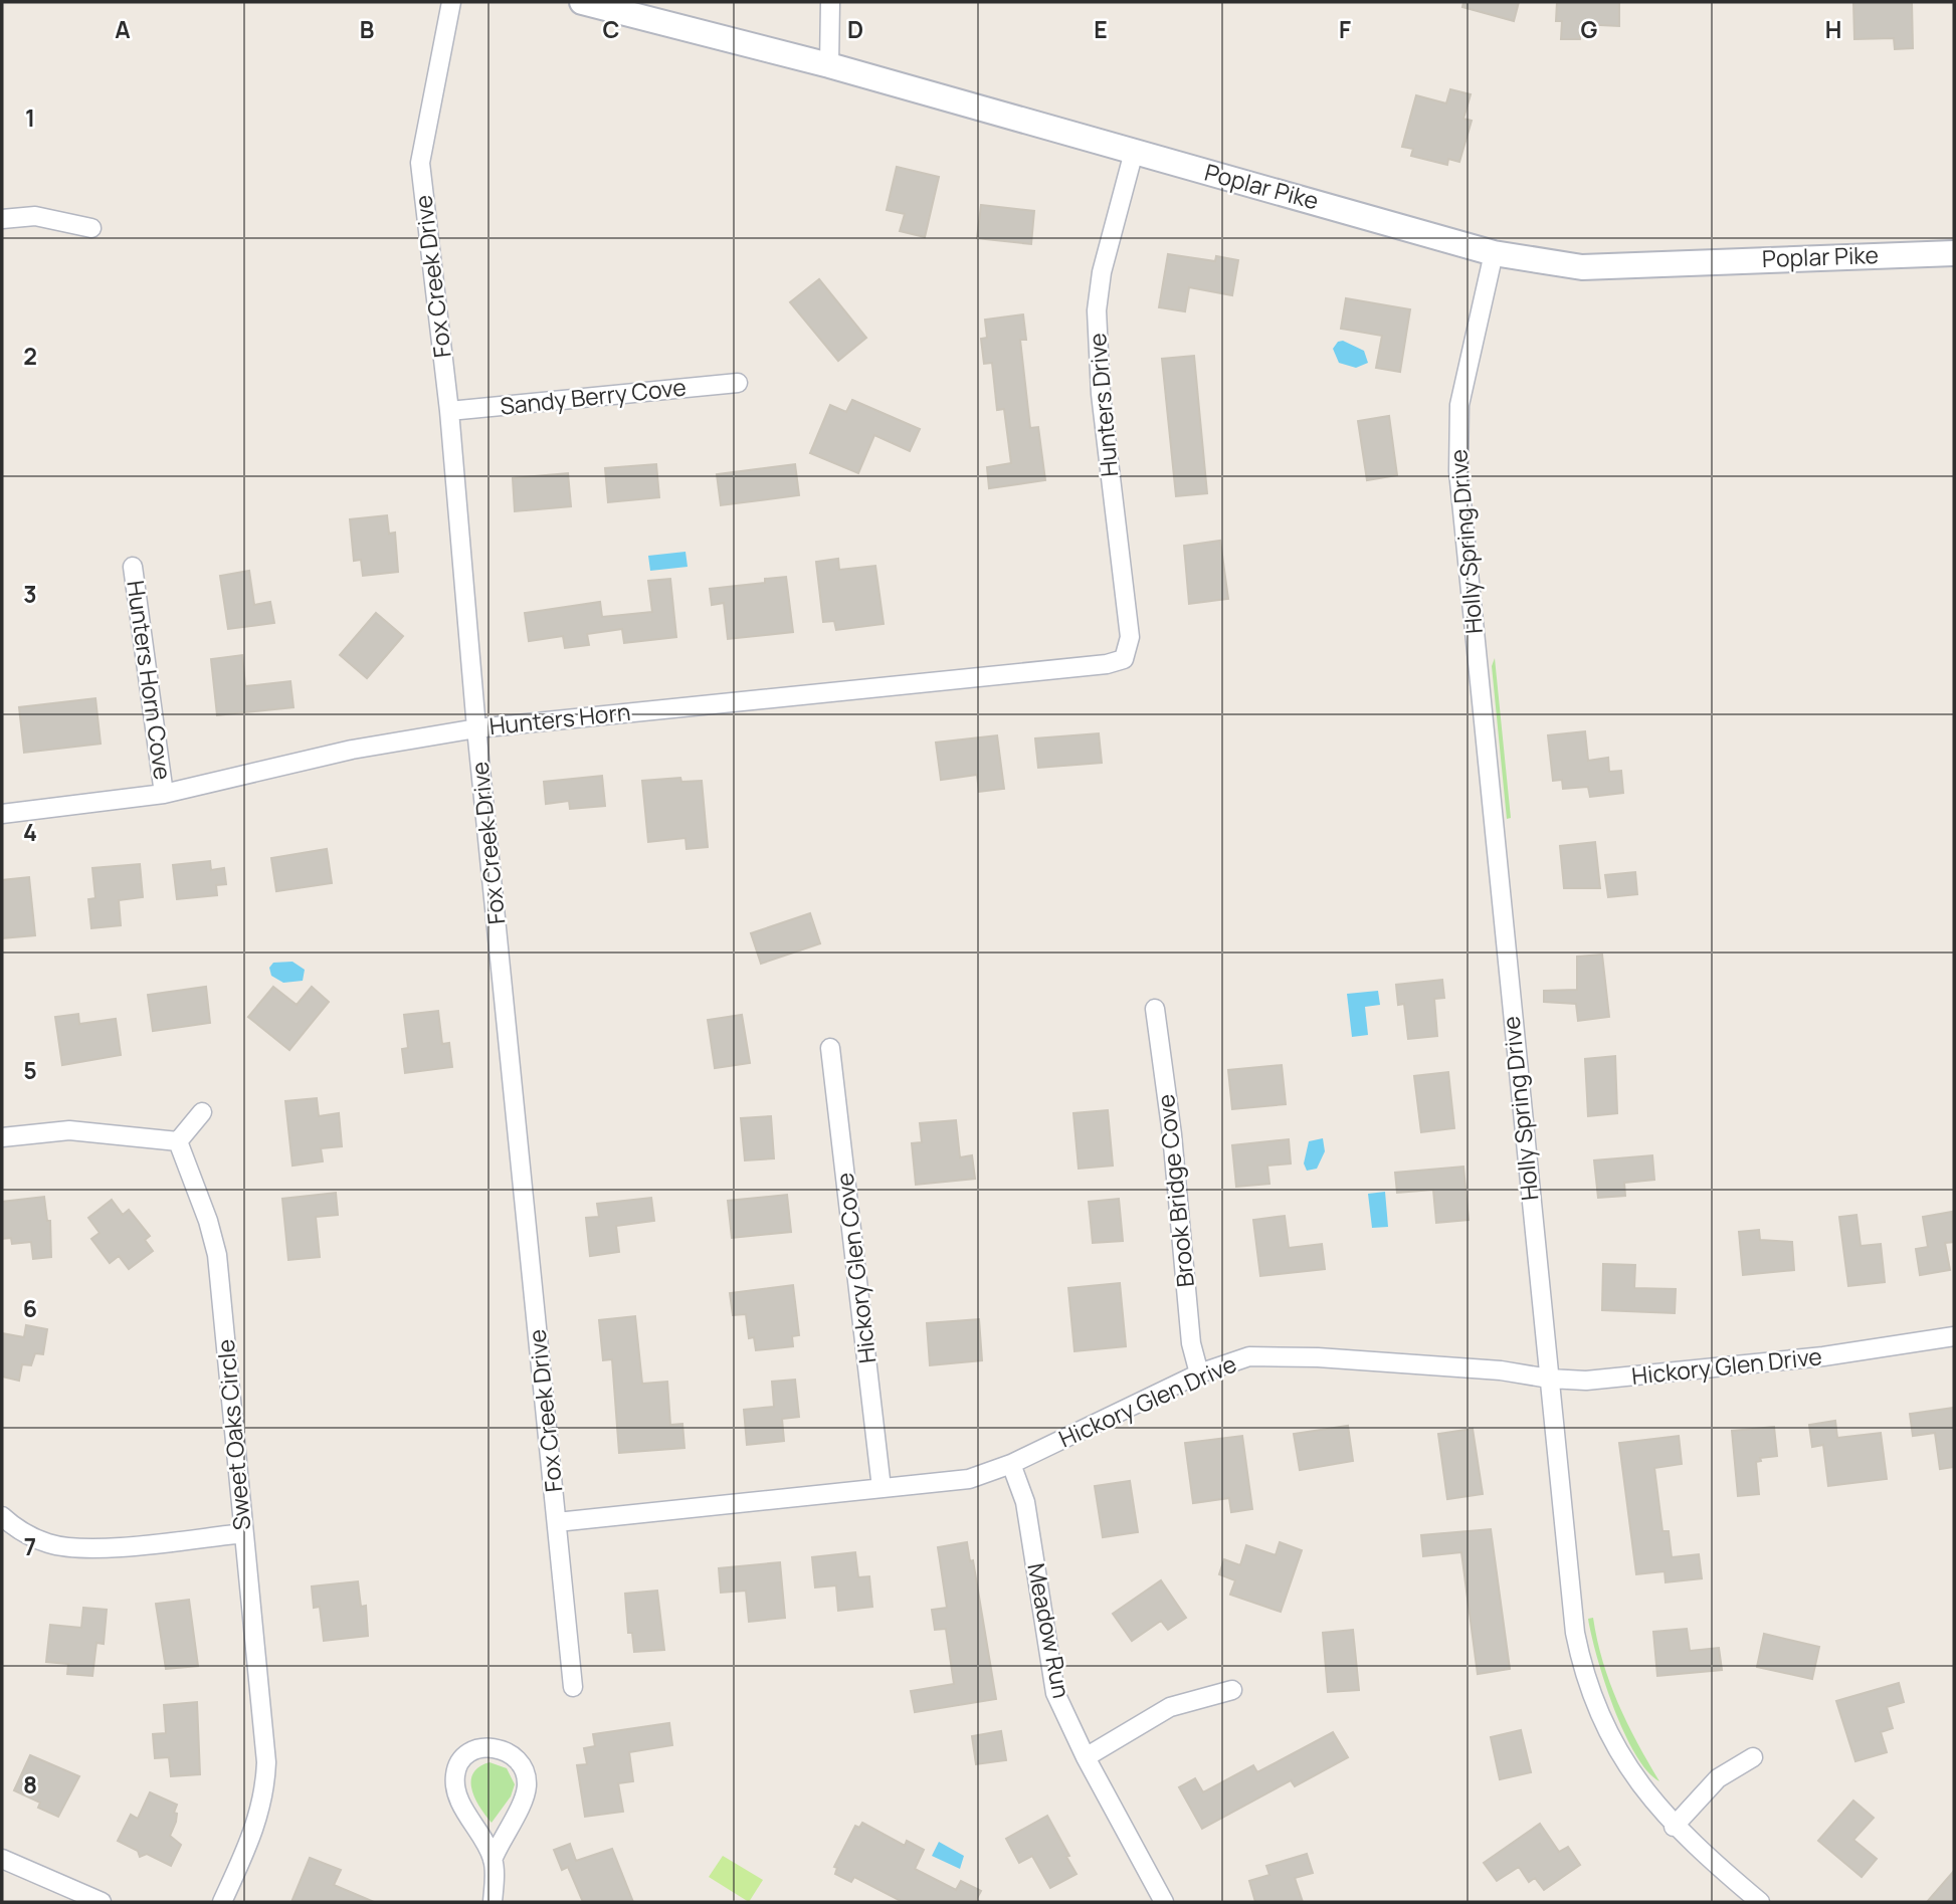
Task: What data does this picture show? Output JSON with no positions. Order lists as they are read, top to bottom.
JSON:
{
  "streets": {
    "main road": ["Poplar Pike"],
    "street": [
      "Fox Creek Drive",
      "Sandy Berry Cove",
      "Hunters Drive",
      "Holly Spring Drive",
      "Hunters Horn Cove",
      "Hunters Horn",
      "Brook Bridge Cove",
      "Hickory Glen Cove",
      "Hickory Glen Drive",
      "Sweet Oaks Circle",
      "Meadow Run"
    ]
  },
  "crossings": [
    ["Poplar Pike", "Hunters Drive"],
    ["Poplar Pike", "Holly Spring Drive"],
    ["Fox Creek Drive", "Sandy Berry Cove"],
    ["Fox Creek Drive", "Hunters Horn"],
    ["Fox Creek Drive", "Hickory Glen Drive"],
    ["Hunters Drive", "Hunters Horn"],
    ["Holly Spring Drive", "Hickory Glen Drive"],
    ["Hunters Horn Cove", "Hunters Horn"],
    ["Brook Bridge Cove", "Hickory Glen Drive"],
    ["Hickory Glen Cove", "Hickory Glen Drive"],
    ["Hickory Glen Drive", "Meadow Run"]
  ],
  "grid": {
    "columns": [
      "A",
      "B",
      "C",
      "D",
      "E",
      "F",
      "G",
      "H"
    ],
    "rows": [
      "1",
      "2",
      "3",
      "4",
      "5",
      "6",
      "7",
      "8"
    ]
  }
}
